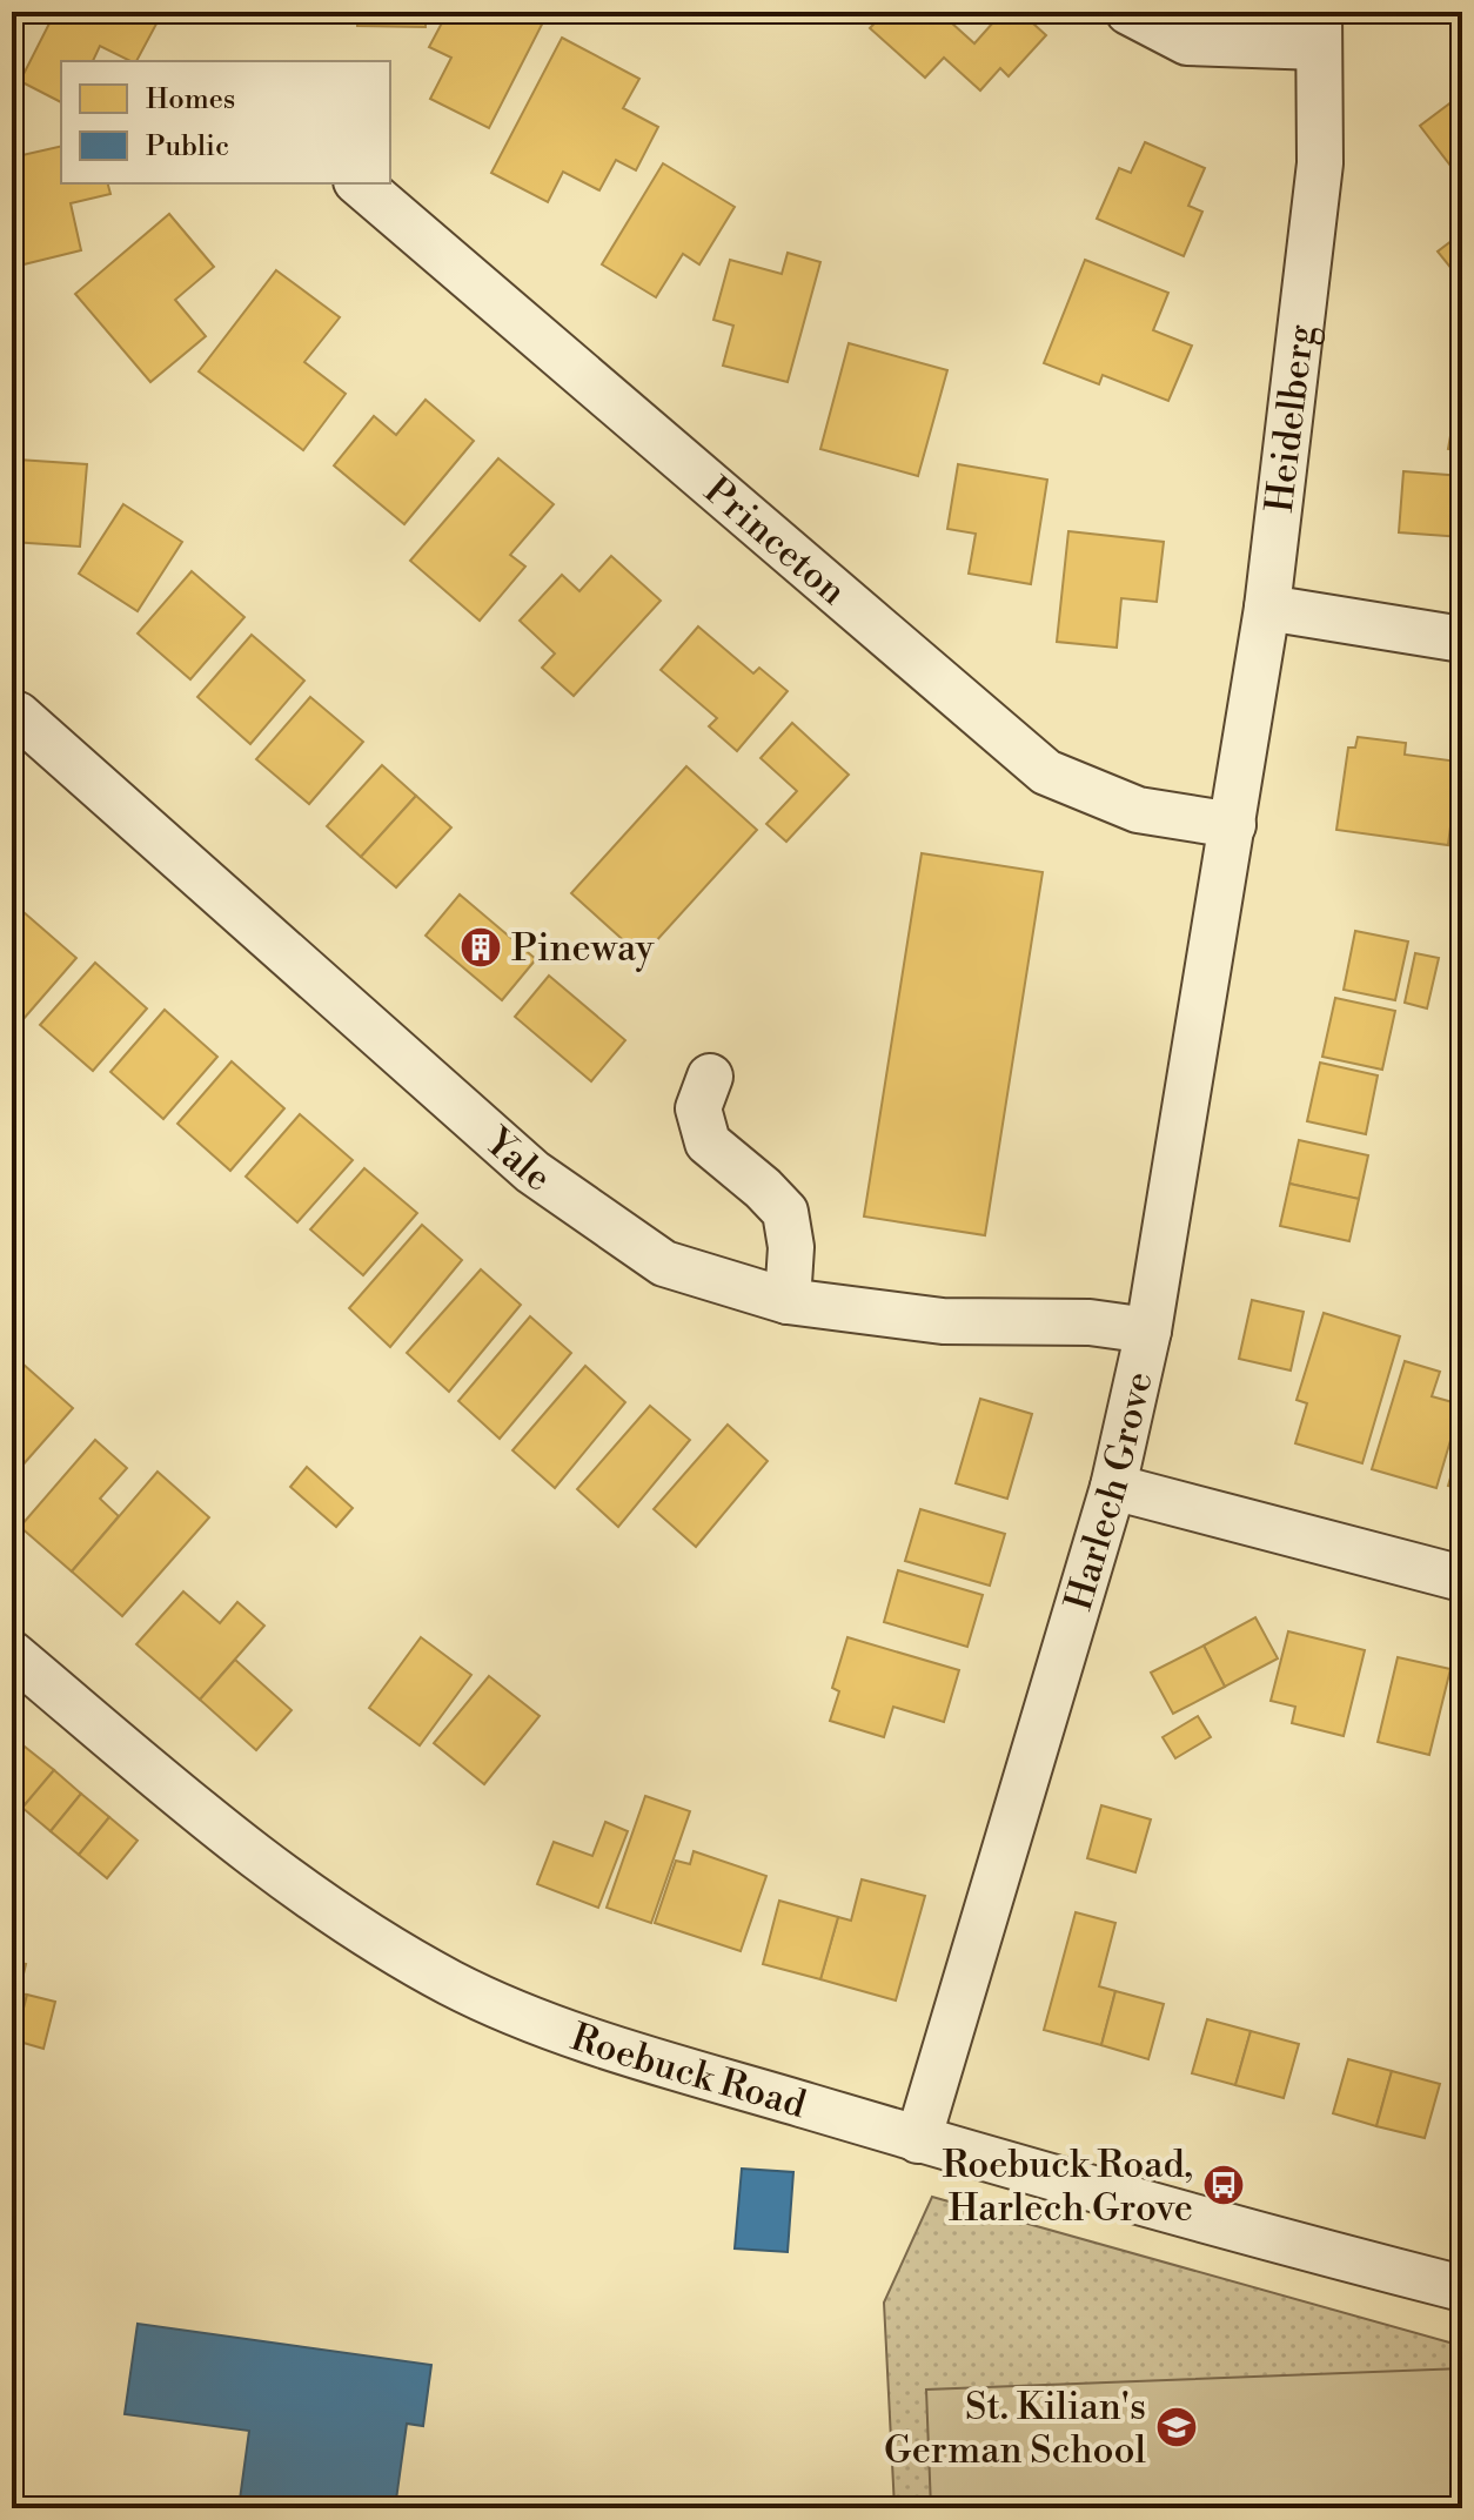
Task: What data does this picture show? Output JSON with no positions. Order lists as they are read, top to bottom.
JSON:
{
  "streets": {
    "street": [
      "Heidelberg",
      "Princeton",
      "Yale",
      "Harlech Grove",
      "Roebuck Road"
    ]
  },
  "crossings": [
    ["Heidelberg", "Princeton"],
    ["Heidelberg", "Harlech Grove"],
    ["Princeton", "Harlech Grove"],
    ["Yale", "Harlech Grove"],
    ["Harlech Grove", "Roebuck Road"]
  ],
  "places": {
    "building": ["Pineway"],
    "bus stop": ["Roebuck Road, Harlech Grove"],
    "school or university": ["St. Kilian's German School"]
  },
  "legend": ["Homes", "Public"]
}
